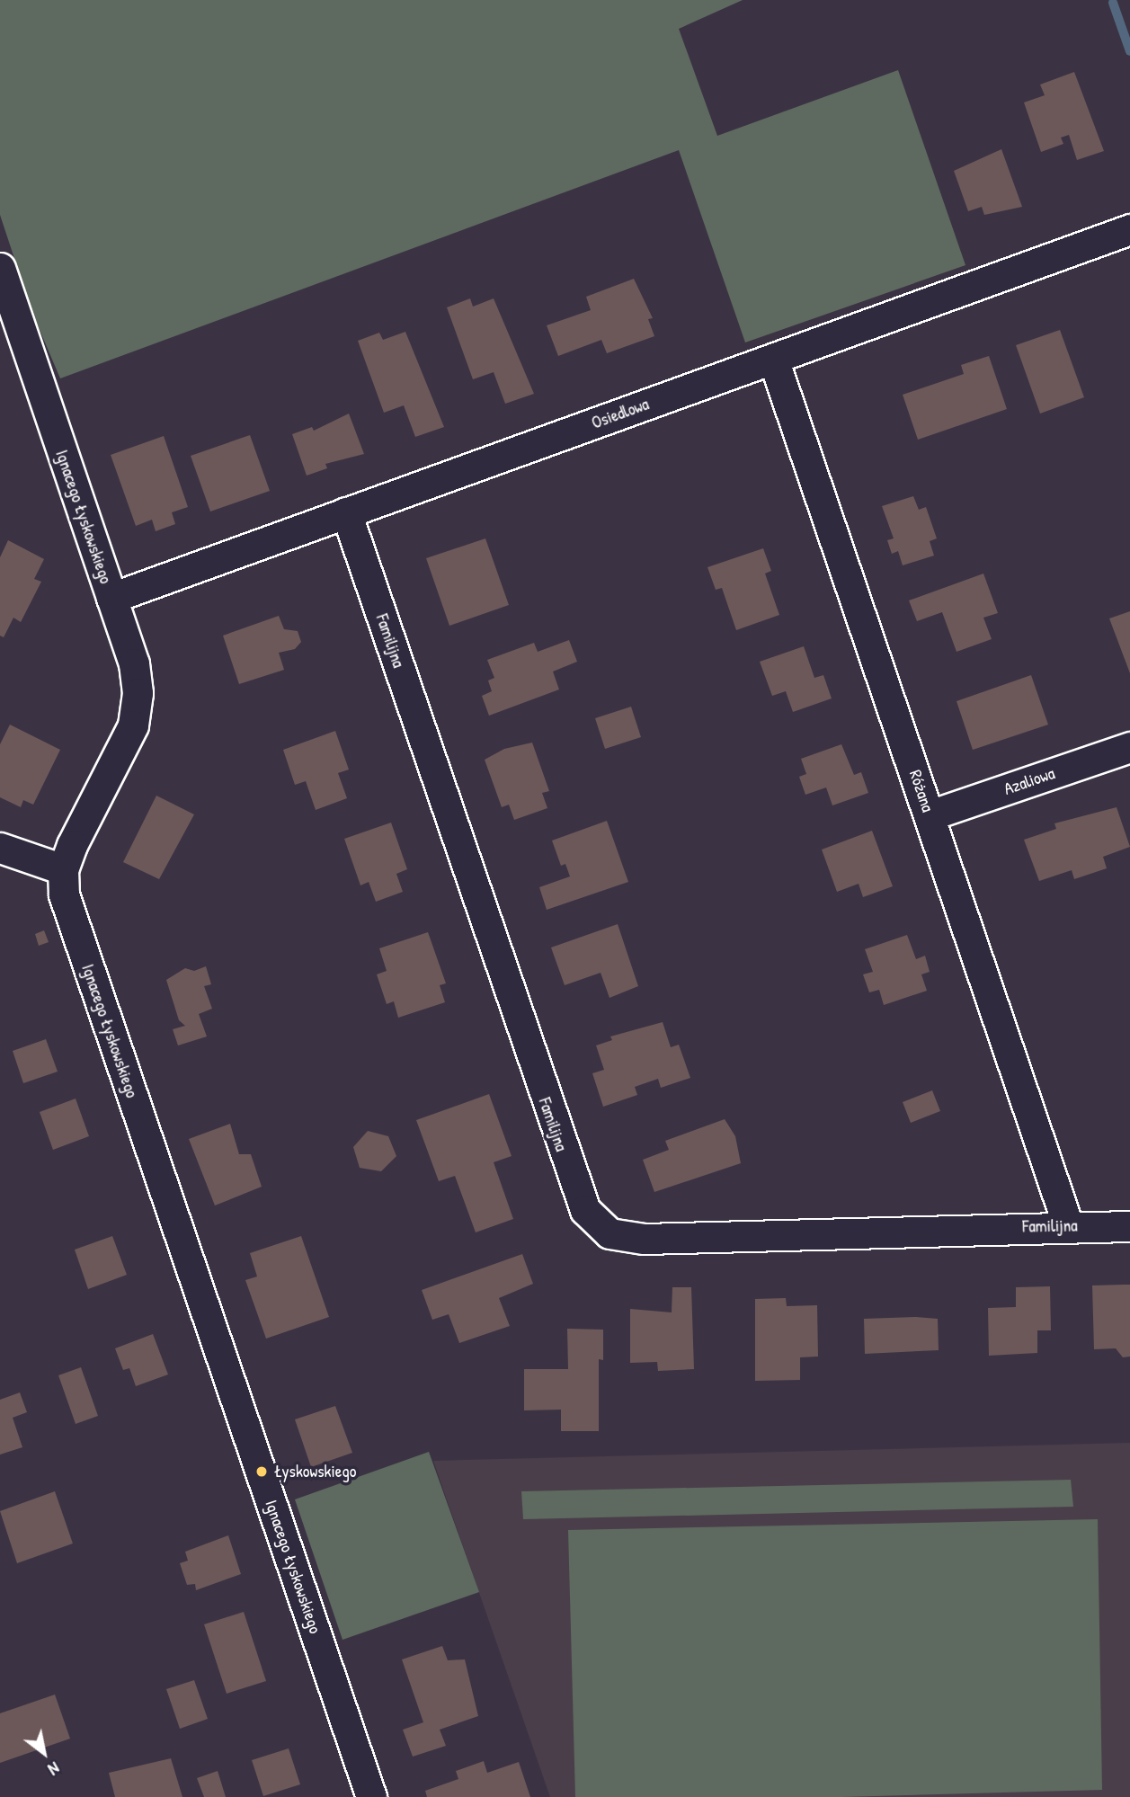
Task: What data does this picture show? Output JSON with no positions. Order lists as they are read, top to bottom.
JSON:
{
  "streets": {
    "street": [
      "Osiedlowa",
      "Ignacego Łyskowskiego",
      "Familijna",
      "Azaliowa",
      "Różana"
    ]
  },
  "crossings": [
    ["Osiedlowa", "Ignacego Łyskowskiego"],
    ["Osiedlowa", "Familijna"],
    ["Osiedlowa", "Różana"],
    ["Familijna", "Różana"],
    ["Azaliowa", "Różana"]
  ],
  "places": ["Łyskowskiego"],
  "north": "bottom right"
}
